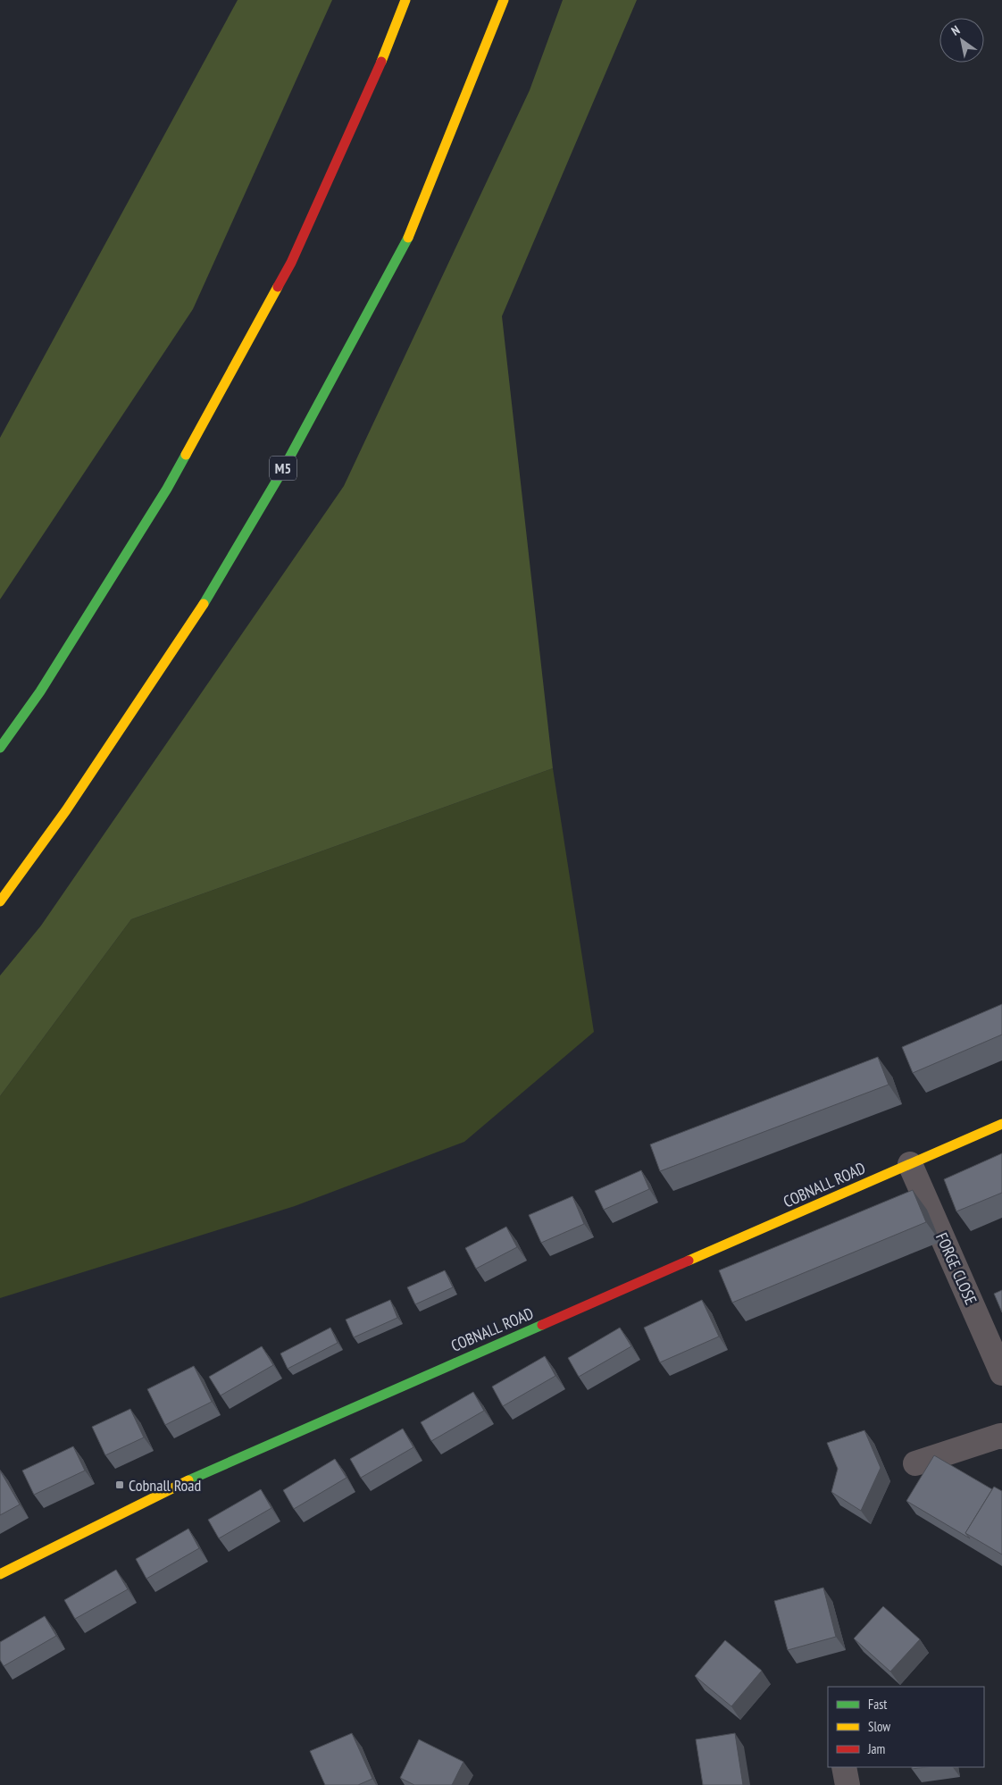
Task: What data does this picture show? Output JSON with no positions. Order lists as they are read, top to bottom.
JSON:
{
  "streets": {
    "main road": ["M5", "COBNALL ROAD"],
    "street": ["FORGE CLOSE"]
  },
  "crossings": [
    ["COBNALL ROAD", "FORGE CLOSE"]
  ],
  "places": {
    "transit": ["Cobnall Road"]
  },
  "legend": ["Fast", "Slow", "Jam"],
  "north": "top left"
}
